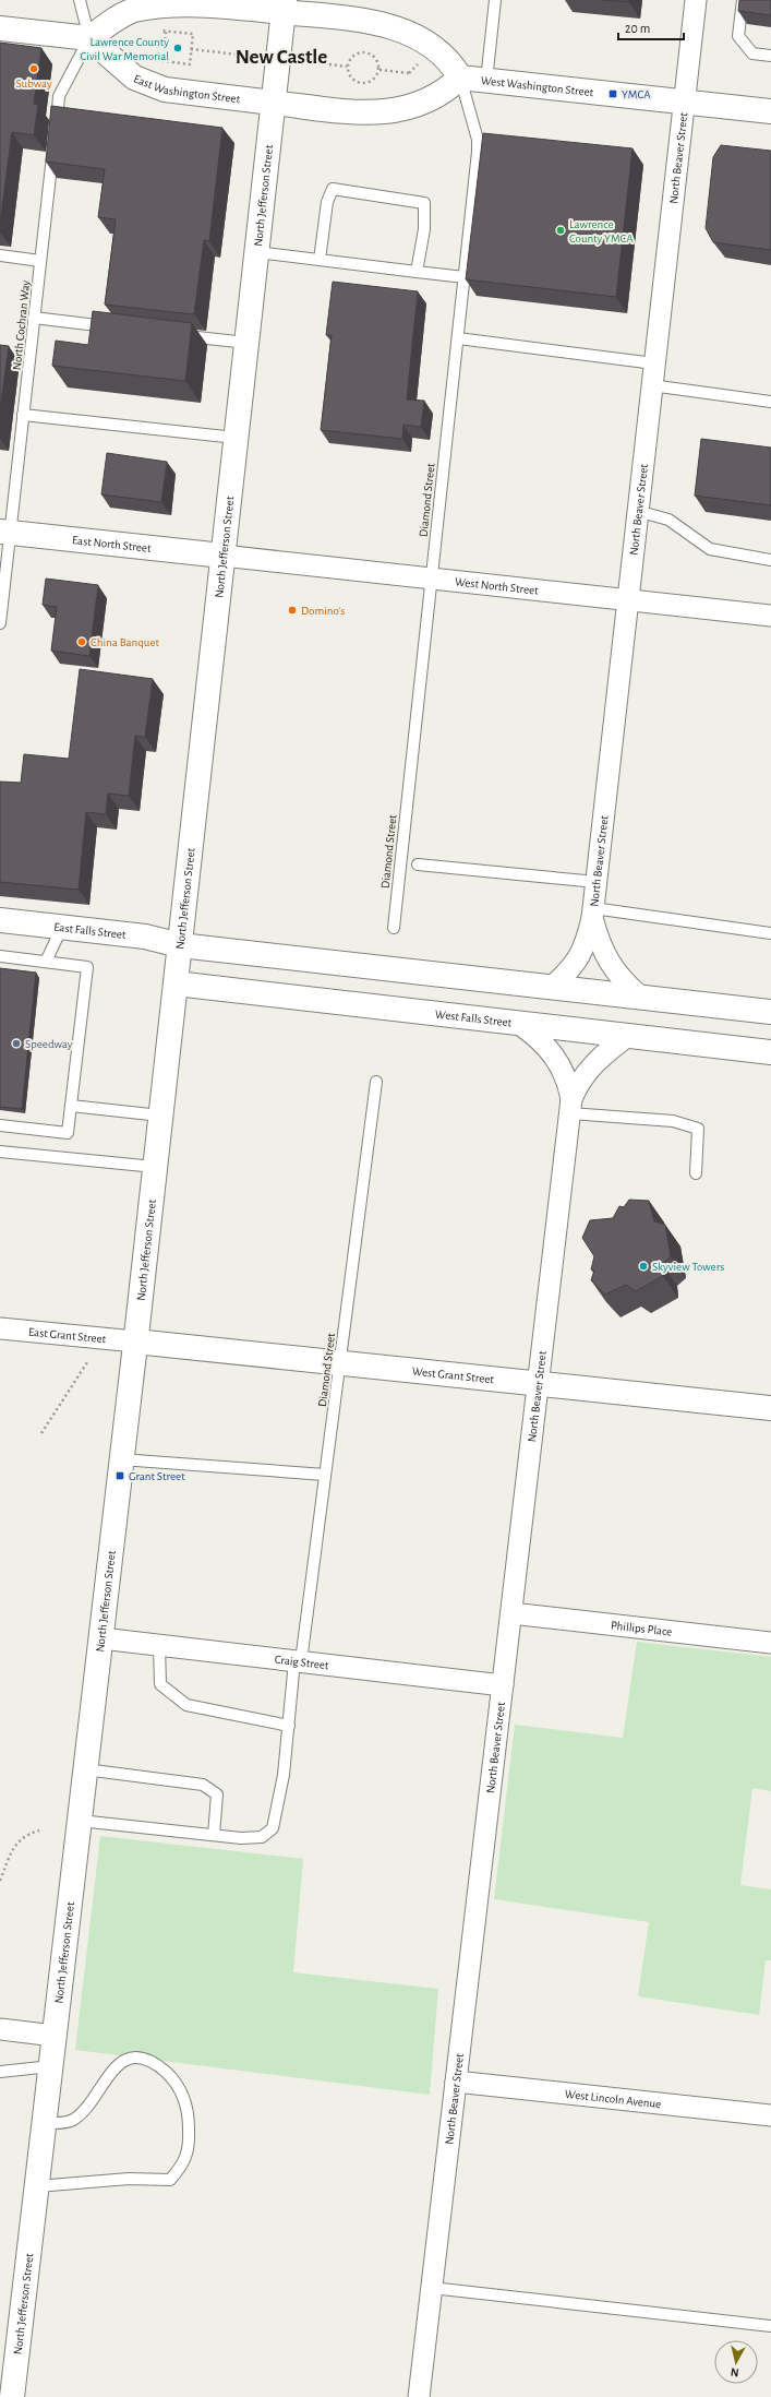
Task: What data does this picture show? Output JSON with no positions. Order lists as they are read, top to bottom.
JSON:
{
  "streets": {
    "main road": [
      "West Washington Street",
      "East Washington Street",
      "North Jefferson Street",
      "East North Street",
      "East Falls Street",
      "West Falls Street",
      "West Grant Street"
    ],
    "street": [
      "North Beaver Street",
      "West North Street",
      "East Grant Street",
      "Phillips Place",
      "Craig Street",
      "West Lincoln Avenue"
    ],
    "lane": ["North Cochran Way", "Diamond Street"]
  },
  "crossings": [
    ["West Washington Street", "North Beaver Street"],
    ["West Washington Street", "Diamond Street"],
    ["East Washington Street", "North Jefferson Street"],
    ["North Beaver Street", "West North Street"],
    ["North Beaver Street", "West Falls Street"],
    ["North Beaver Street", "West Grant Street"],
    ["North Beaver Street", "Phillips Place"],
    ["North Beaver Street", "Craig Street"],
    ["North Beaver Street", "West Lincoln Avenue"],
    ["North Jefferson Street", "Diamond Street"],
    ["North Jefferson Street", "East North Street"],
    ["North Jefferson Street", "West North Street"],
    ["North Jefferson Street", "East Falls Street"],
    ["North Jefferson Street", "West Falls Street"],
    ["North Jefferson Street", "East Grant Street"],
    ["North Jefferson Street", "West Grant Street"],
    ["North Jefferson Street", "Craig Street"],
    ["North Cochran Way", "East North Street"],
    ["Diamond Street", "West North Street"],
    ["Diamond Street", "West Grant Street"],
    ["Diamond Street", "Craig Street"],
    ["East North Street", "West North Street"],
    ["East Grant Street", "West Grant Street"]
  ],
  "districts": ["New Castle"],
  "places": {
    "other": [
      "Lawrence County Civil War Memorial",
      "Subway",
      "Lawrence County YMCA",
      "Domino's",
      "China Banquet",
      "Speedway",
      "Skyview Towers"
    ],
    "transit": ["YMCA", "Grant Street"]
  },
  "scale_bar": "20 m",
  "north": "bottom"
}
